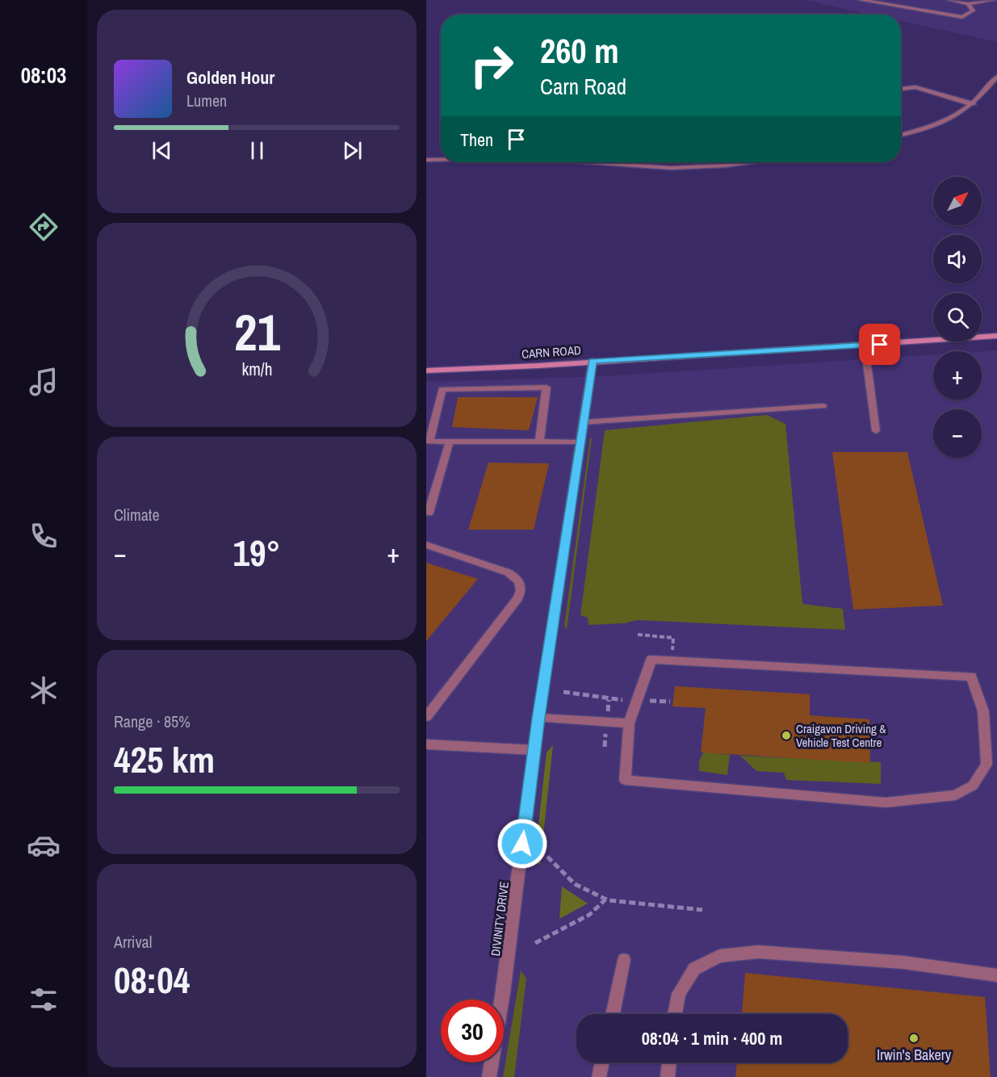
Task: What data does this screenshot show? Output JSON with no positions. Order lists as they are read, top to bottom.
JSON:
{
  "streets": {
    "main road": ["CARN ROAD"],
    "street": ["DIVINITY DRIVE"]
  },
  "crossings": [
    ["CARN ROAD", "DIVINITY DRIVE"]
  ],
  "places": ["Craigavon Driving & Vehicle Test Centre", "Irwin's Bakery"],
  "north": "top right",
  "page": {
    "tabs": "08:03",
    "turn": ["260 m", "Carn Road"],
    "song": ["Golden Hour", "Lumen"],
    "then": "Then",
    "map_buttons": ["+", "−"],
    "tile": [
      "Climate",
      ["Range · 85%", "425 km"],
      ["Arrival", "08:04"]
    ],
    "heat": ["−", "19°", "+"],
    "limit": "30",
    "trip": "08:04 · 1 min · 400 m",
    "gauge": ["21", "km/h"]
  }
}
